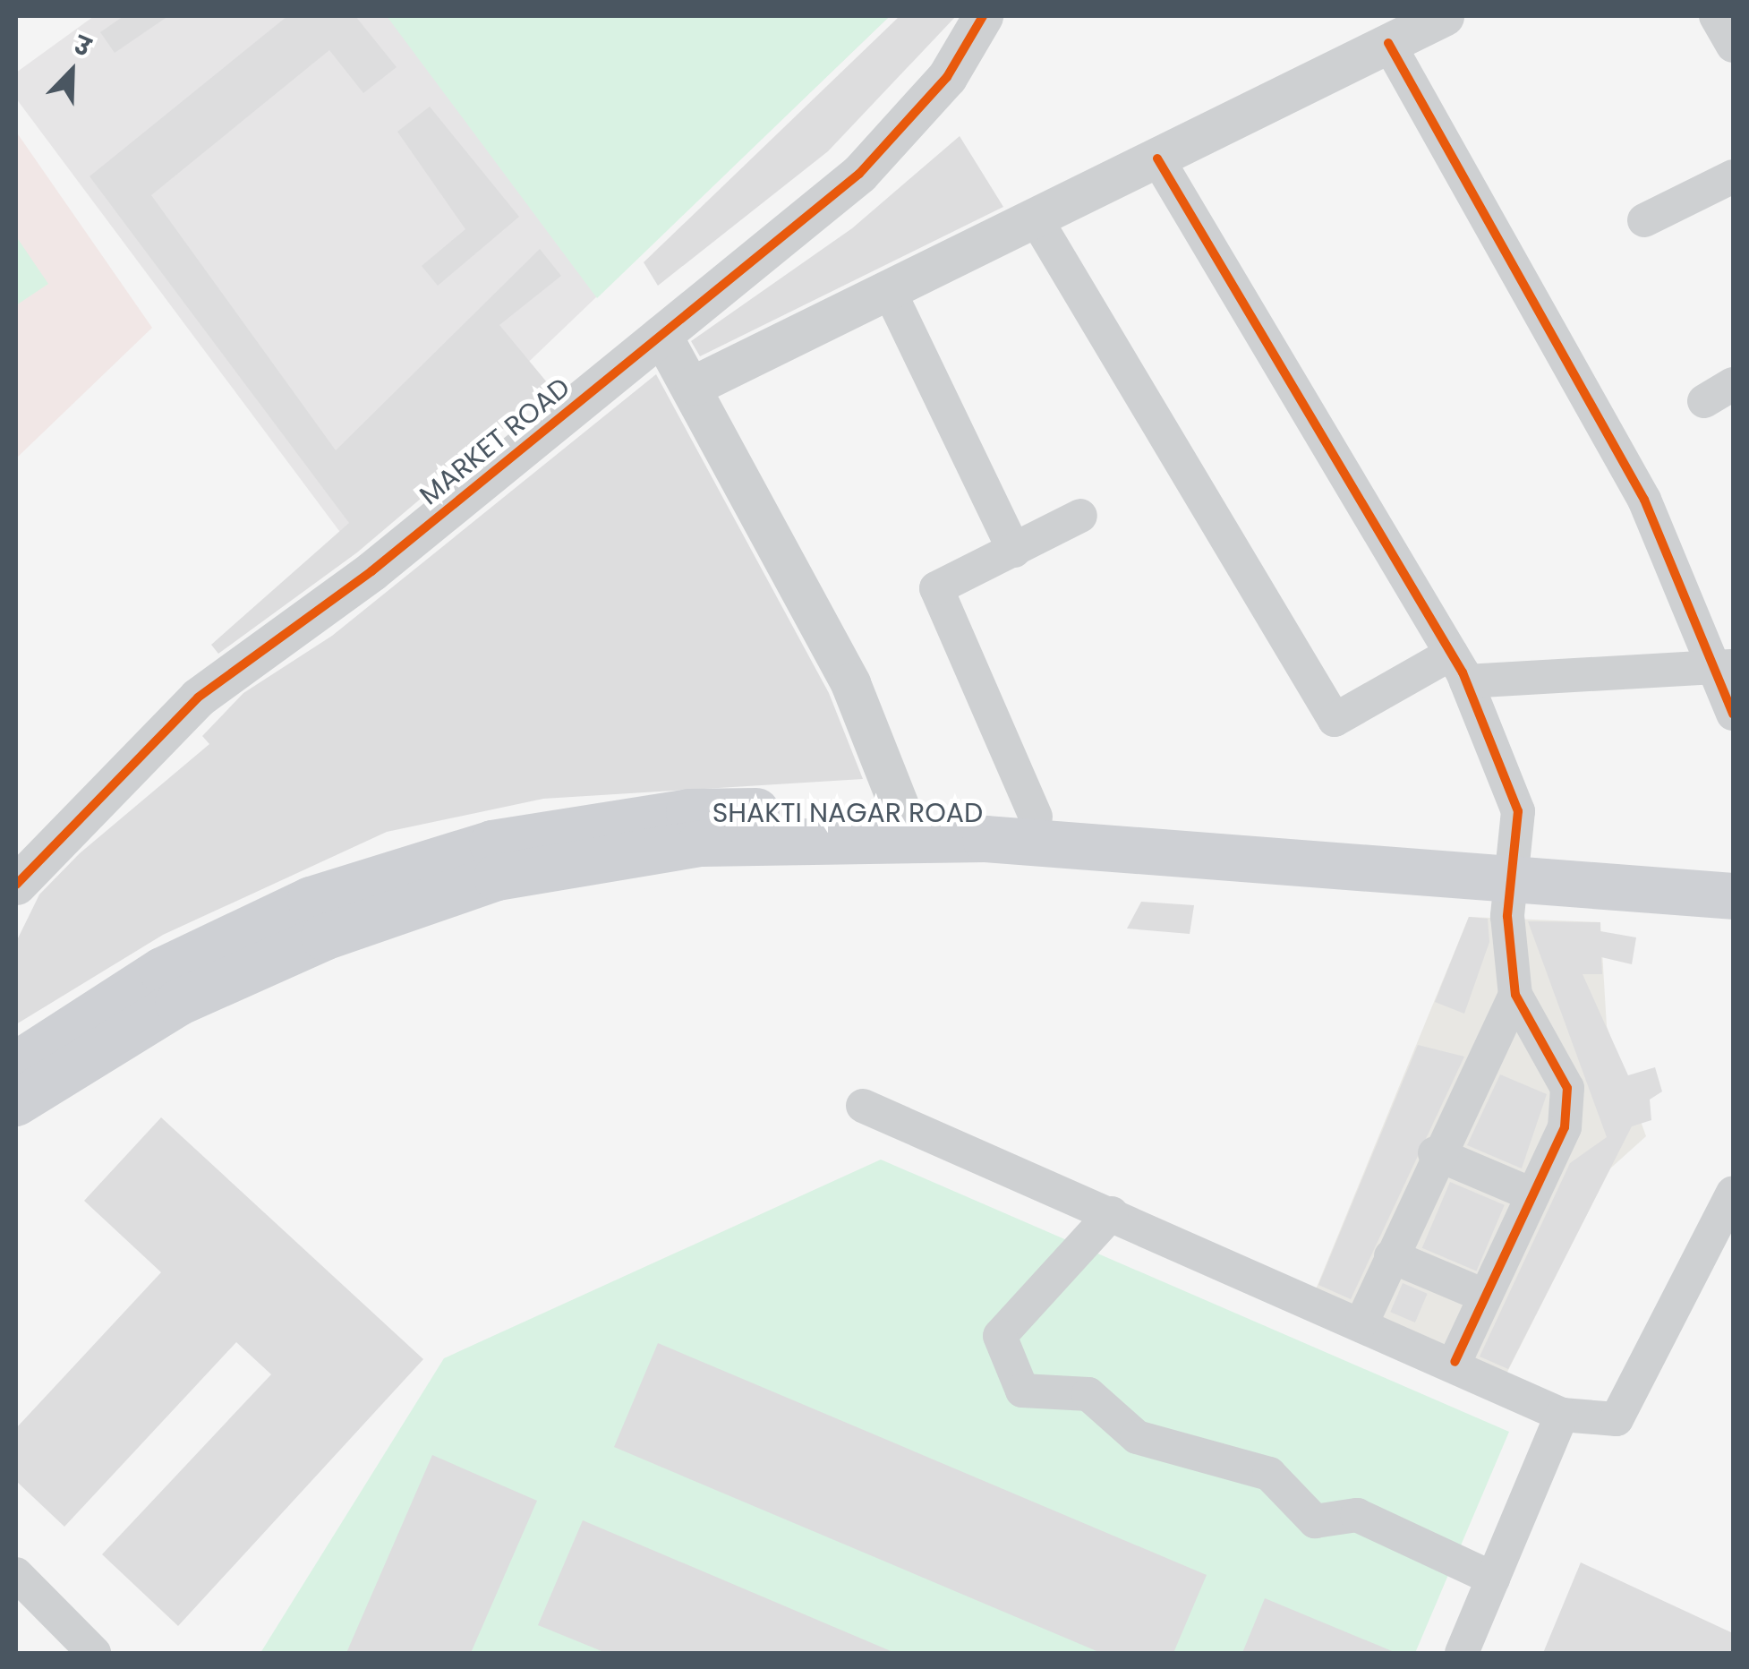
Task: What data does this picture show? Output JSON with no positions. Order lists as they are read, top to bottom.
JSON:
{
  "streets": {
    "main road": ["SHAKTI NAGAR ROAD"],
    "street": ["MARKET ROAD"]
  },
  "north": "top right"
}
